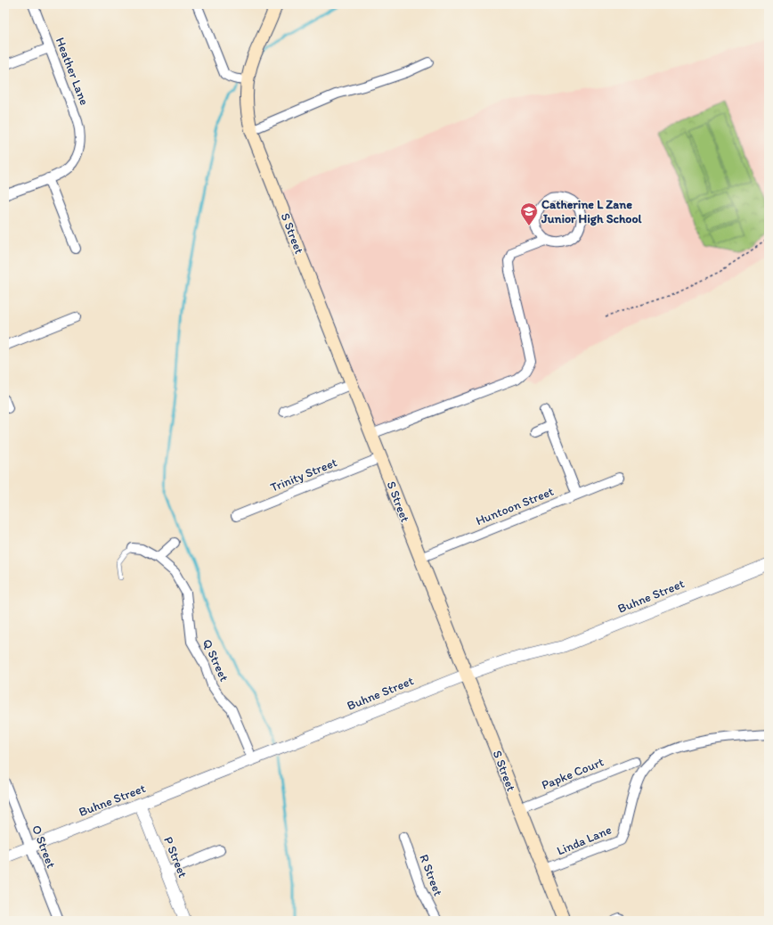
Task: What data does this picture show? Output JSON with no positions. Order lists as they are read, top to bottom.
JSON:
{
  "streets": {
    "main road": ["S Street"],
    "street": [
      "Heather Lane",
      "Trinity Street",
      "Huntoon Street",
      "Buhne Street",
      "Q Street",
      "Papke Court",
      "Linda Lane",
      "O Street",
      "P Street",
      "R Street"
    ]
  },
  "crossings": [
    ["S Street", "Trinity Street"],
    ["S Street", "Huntoon Street"],
    ["S Street", "Buhne Street"],
    ["S Street", "Papke Court"],
    ["S Street", "Linda Lane"],
    ["Buhne Street", "Q Street"],
    ["Buhne Street", "O Street"],
    ["Buhne Street", "P Street"]
  ],
  "places": {
    "school or university": ["Catherine L Zane Junior High School"]
  }
}
